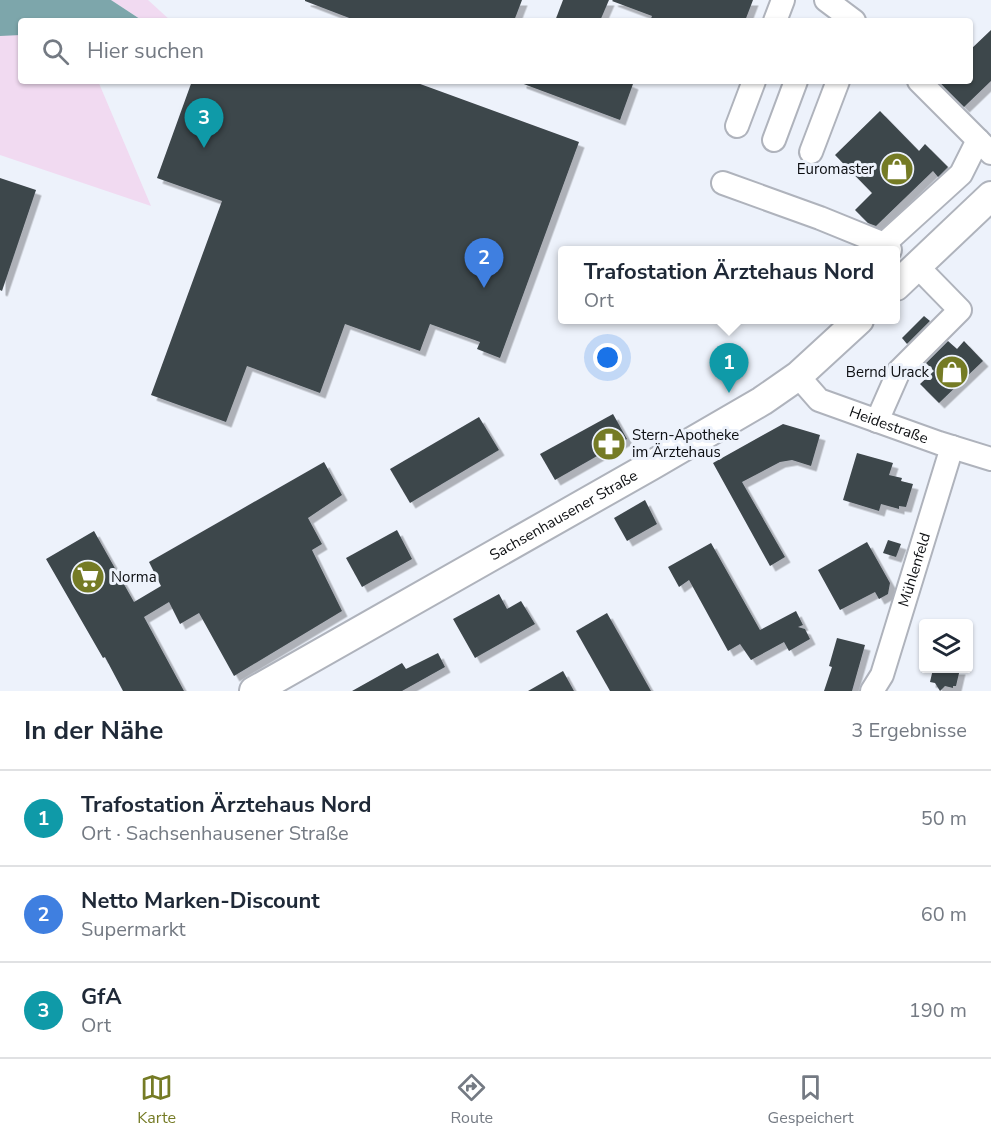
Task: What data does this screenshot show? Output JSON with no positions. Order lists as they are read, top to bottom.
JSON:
{
  "streets": {
    "main road": ["Sachsenhausener Straße"],
    "street": ["Heidestraße", "Mühlenfeld"]
  },
  "crossings": [
    ["Heidestraße", "Sachsenhausener Straße"],
    ["Heidestraße", "Mühlenfeld"]
  ],
  "places": {
    "shop": ["Euromaster", "Bernd Urack"],
    "pharmacy": ["Stern-Apotheke im Ärztehaus"],
    "supermarket": ["Norma"]
  },
  "page": {
    "search": "Hier suchen",
    "pins": ["3", "2", "1"],
    "popup": ["Trafostation Ärztehaus Nord", "Ort"],
    "heading": ["In der Nähe", "3 Ergebnisse"],
    "list": [
      {
        "mark": "1",
        "name": "Trafostation Ärztehaus Nord",
        "note": "Ort · Sachsenhausener Straße",
        "value": "50 m"
      },
      {
        "mark": "2",
        "name": "Netto Marken-Discount",
        "note": "Supermarkt",
        "value": "60 m"
      },
      {
        "mark": "3",
        "name": "GfA",
        "note": "Ort",
        "value": "190 m"
      }
    ],
    "nav": ["Karte", "Route", "Gespeichert"]
  }
}
